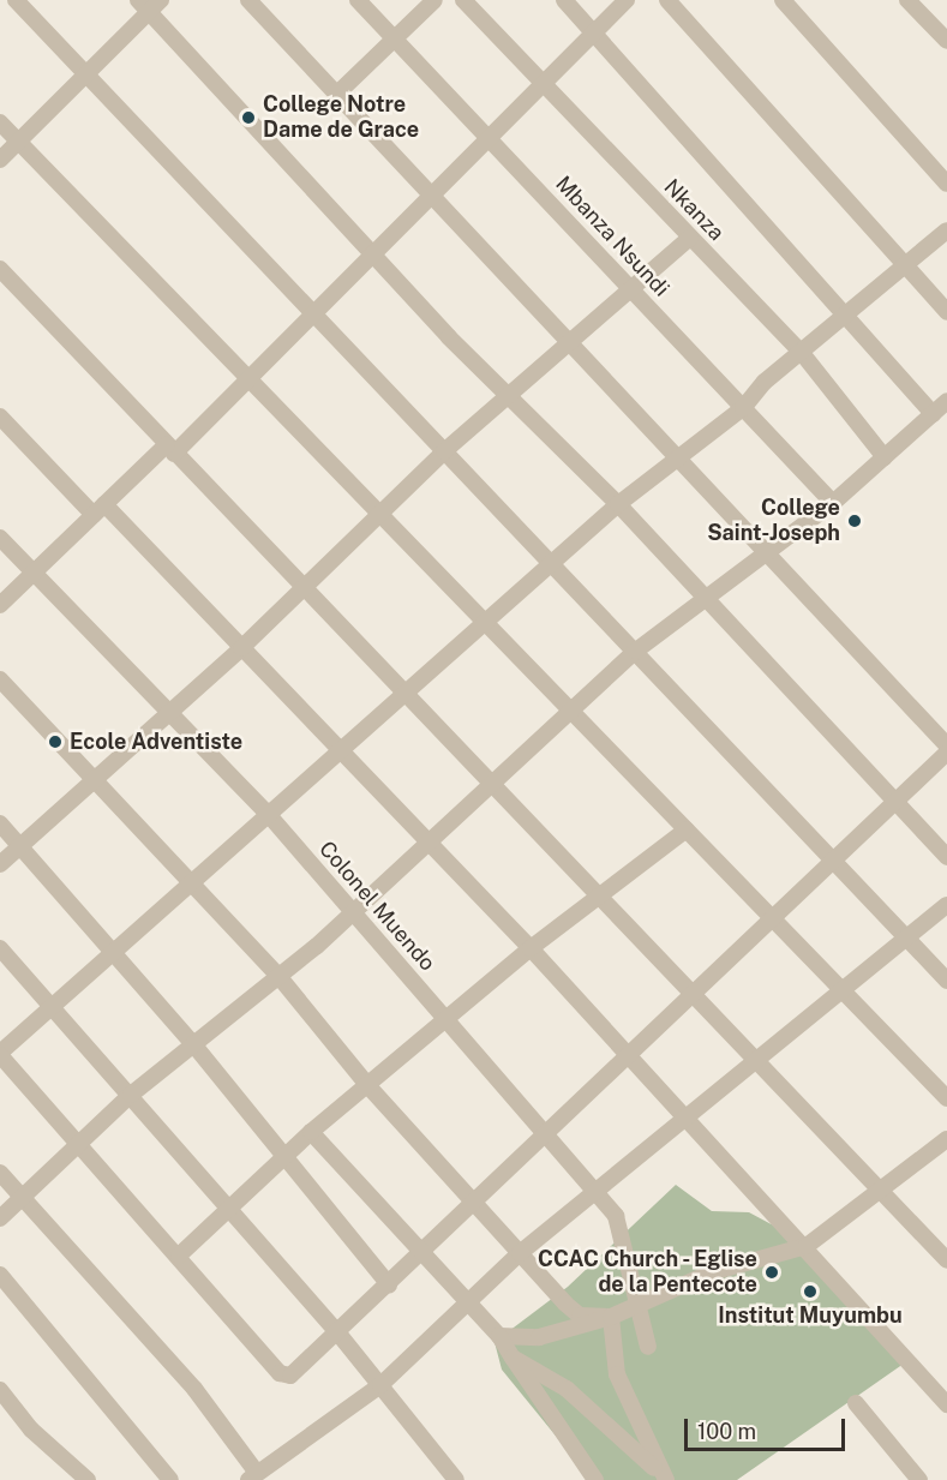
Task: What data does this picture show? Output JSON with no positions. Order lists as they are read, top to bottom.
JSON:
{
  "streets": {
    "street": ["Nkanza", "Mbanza Nsundi", "Colonel Muendo"]
  },
  "places": [
    "College Notre Dame de Grace",
    "College Saint-Joseph",
    "Ecole Adventiste",
    "CCAC Church - Eglise de la Pentecote",
    "Institut Muyumbu"
  ],
  "scale_bar": "100 m"
}
